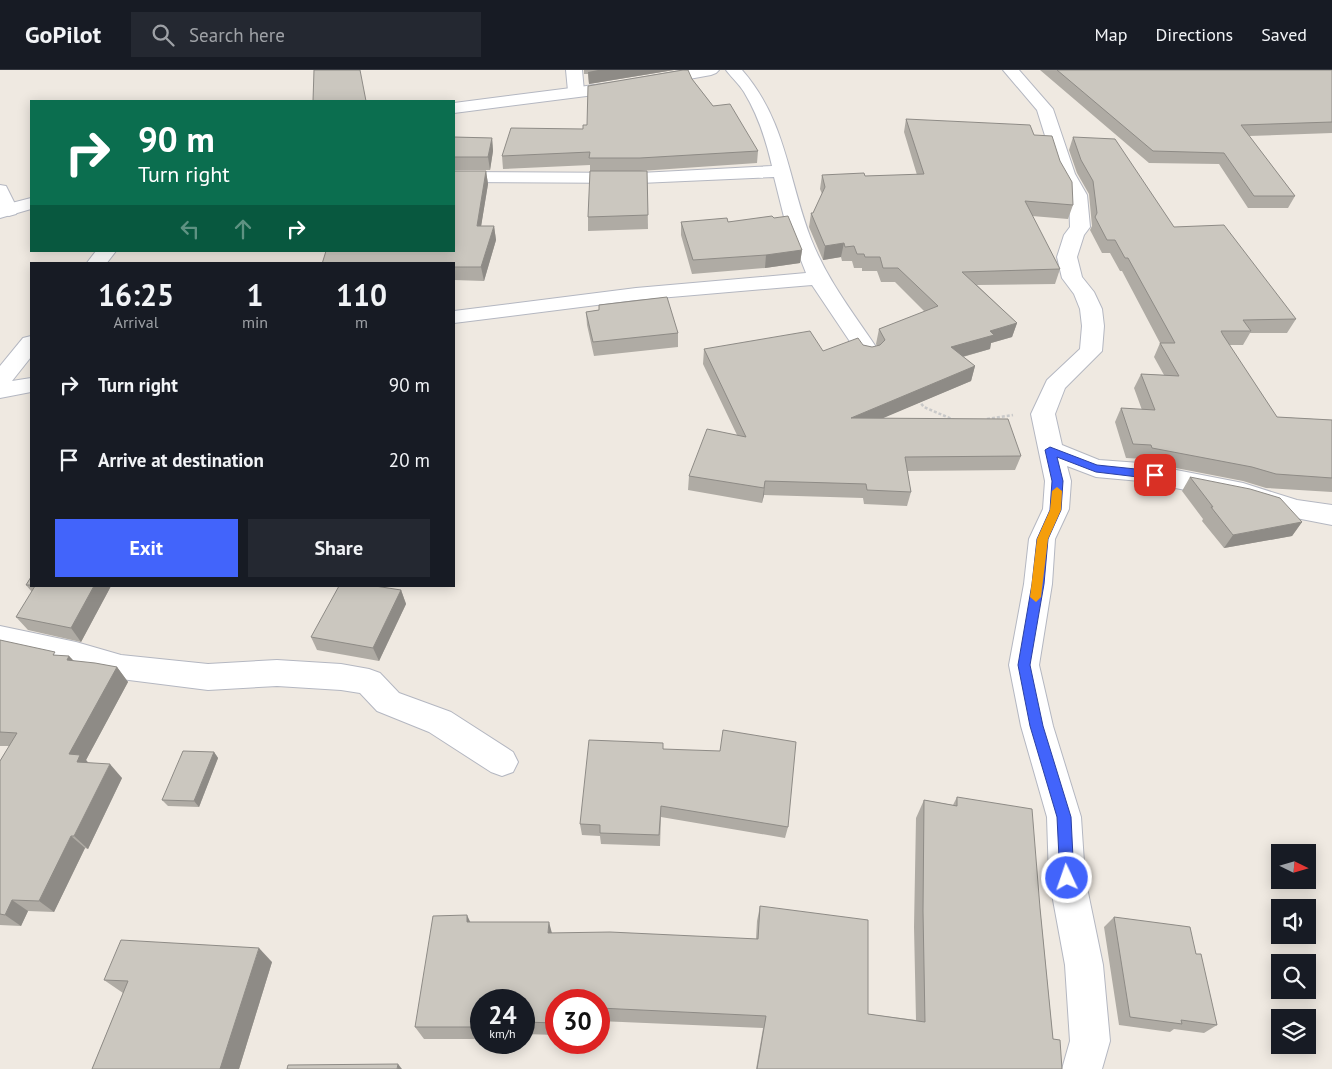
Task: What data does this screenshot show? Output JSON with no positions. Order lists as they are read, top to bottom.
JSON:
{
  "north": "right",
  "page": {
    "header": "GoPilot",
    "search": "Search here",
    "nav": ["Map", "Directions", "Saved"],
    "turn": ["90 m", "Turn right"],
    "eta": [
      "16:25",
      "Arrival",
      "1",
      "min",
      "110",
      "m"
    ],
    "list": [
      {
        "name": "Turn right",
        "value": "90 m"
      },
      {
        "name": "Arrive at destination",
        "value": "20 m"
      }
    ],
    "buttons": ["Exit", "Share"],
    "speed": "24 km/h",
    "limit": "30"
  }
}
